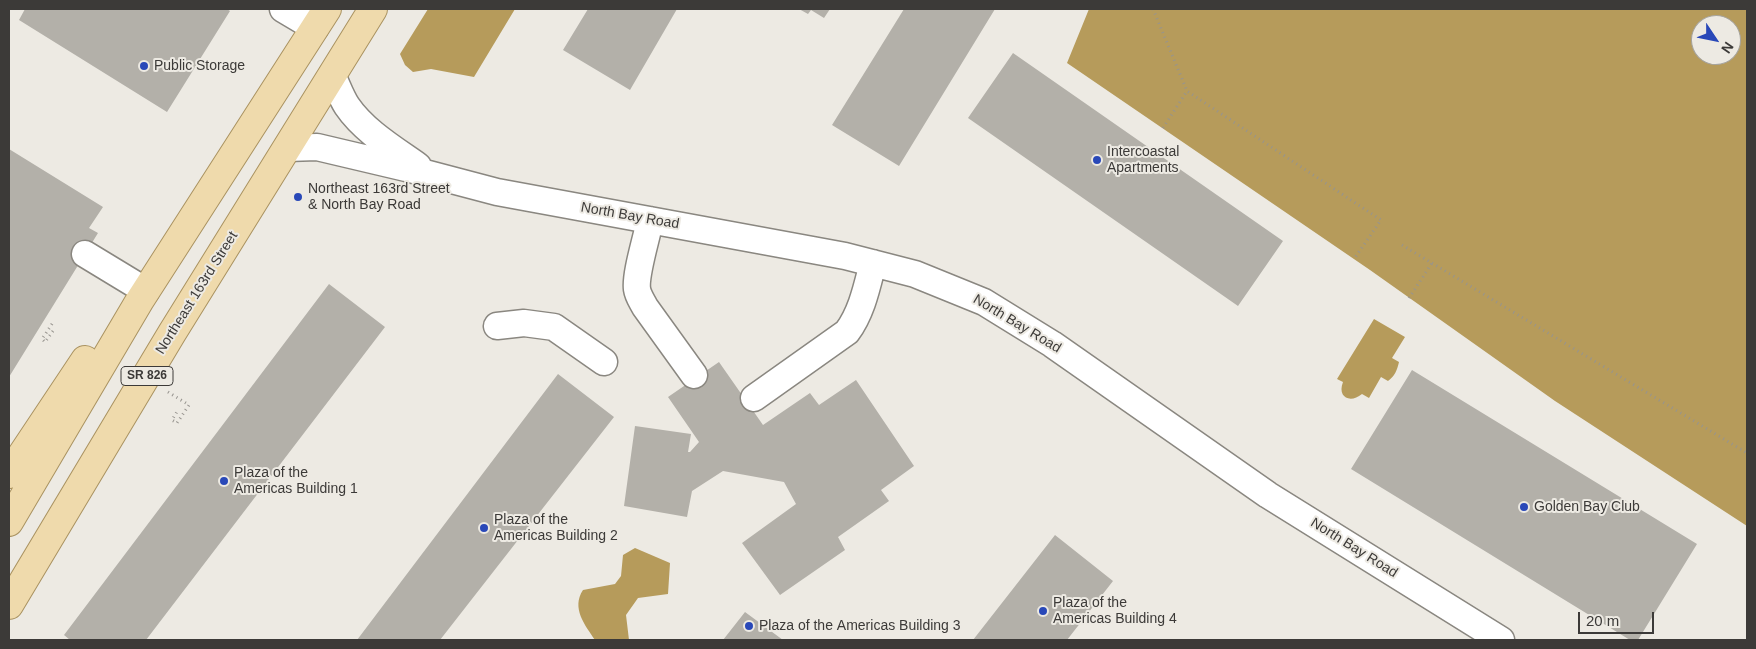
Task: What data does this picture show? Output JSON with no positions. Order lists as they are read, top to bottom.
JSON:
{
  "streets": {
    "main road": ["Northeast 163rd Street", "SR 826"],
    "street": ["North Bay Road"]
  },
  "crossings": [
    ["North Bay Road", "Northeast 163rd Street"]
  ],
  "places": [
    "Public Storage",
    "Intercoastal Apartments",
    "Northeast 163rd Street & North Bay Road",
    "Plaza of the Americas Building 1",
    "Golden Bay Club",
    "Plaza of the Americas Building 2",
    "Plaza of the Americas Building 4",
    "Plaza of the Americas Building 3"
  ],
  "scale_bar": "20 m",
  "north": "bottom right"
}
